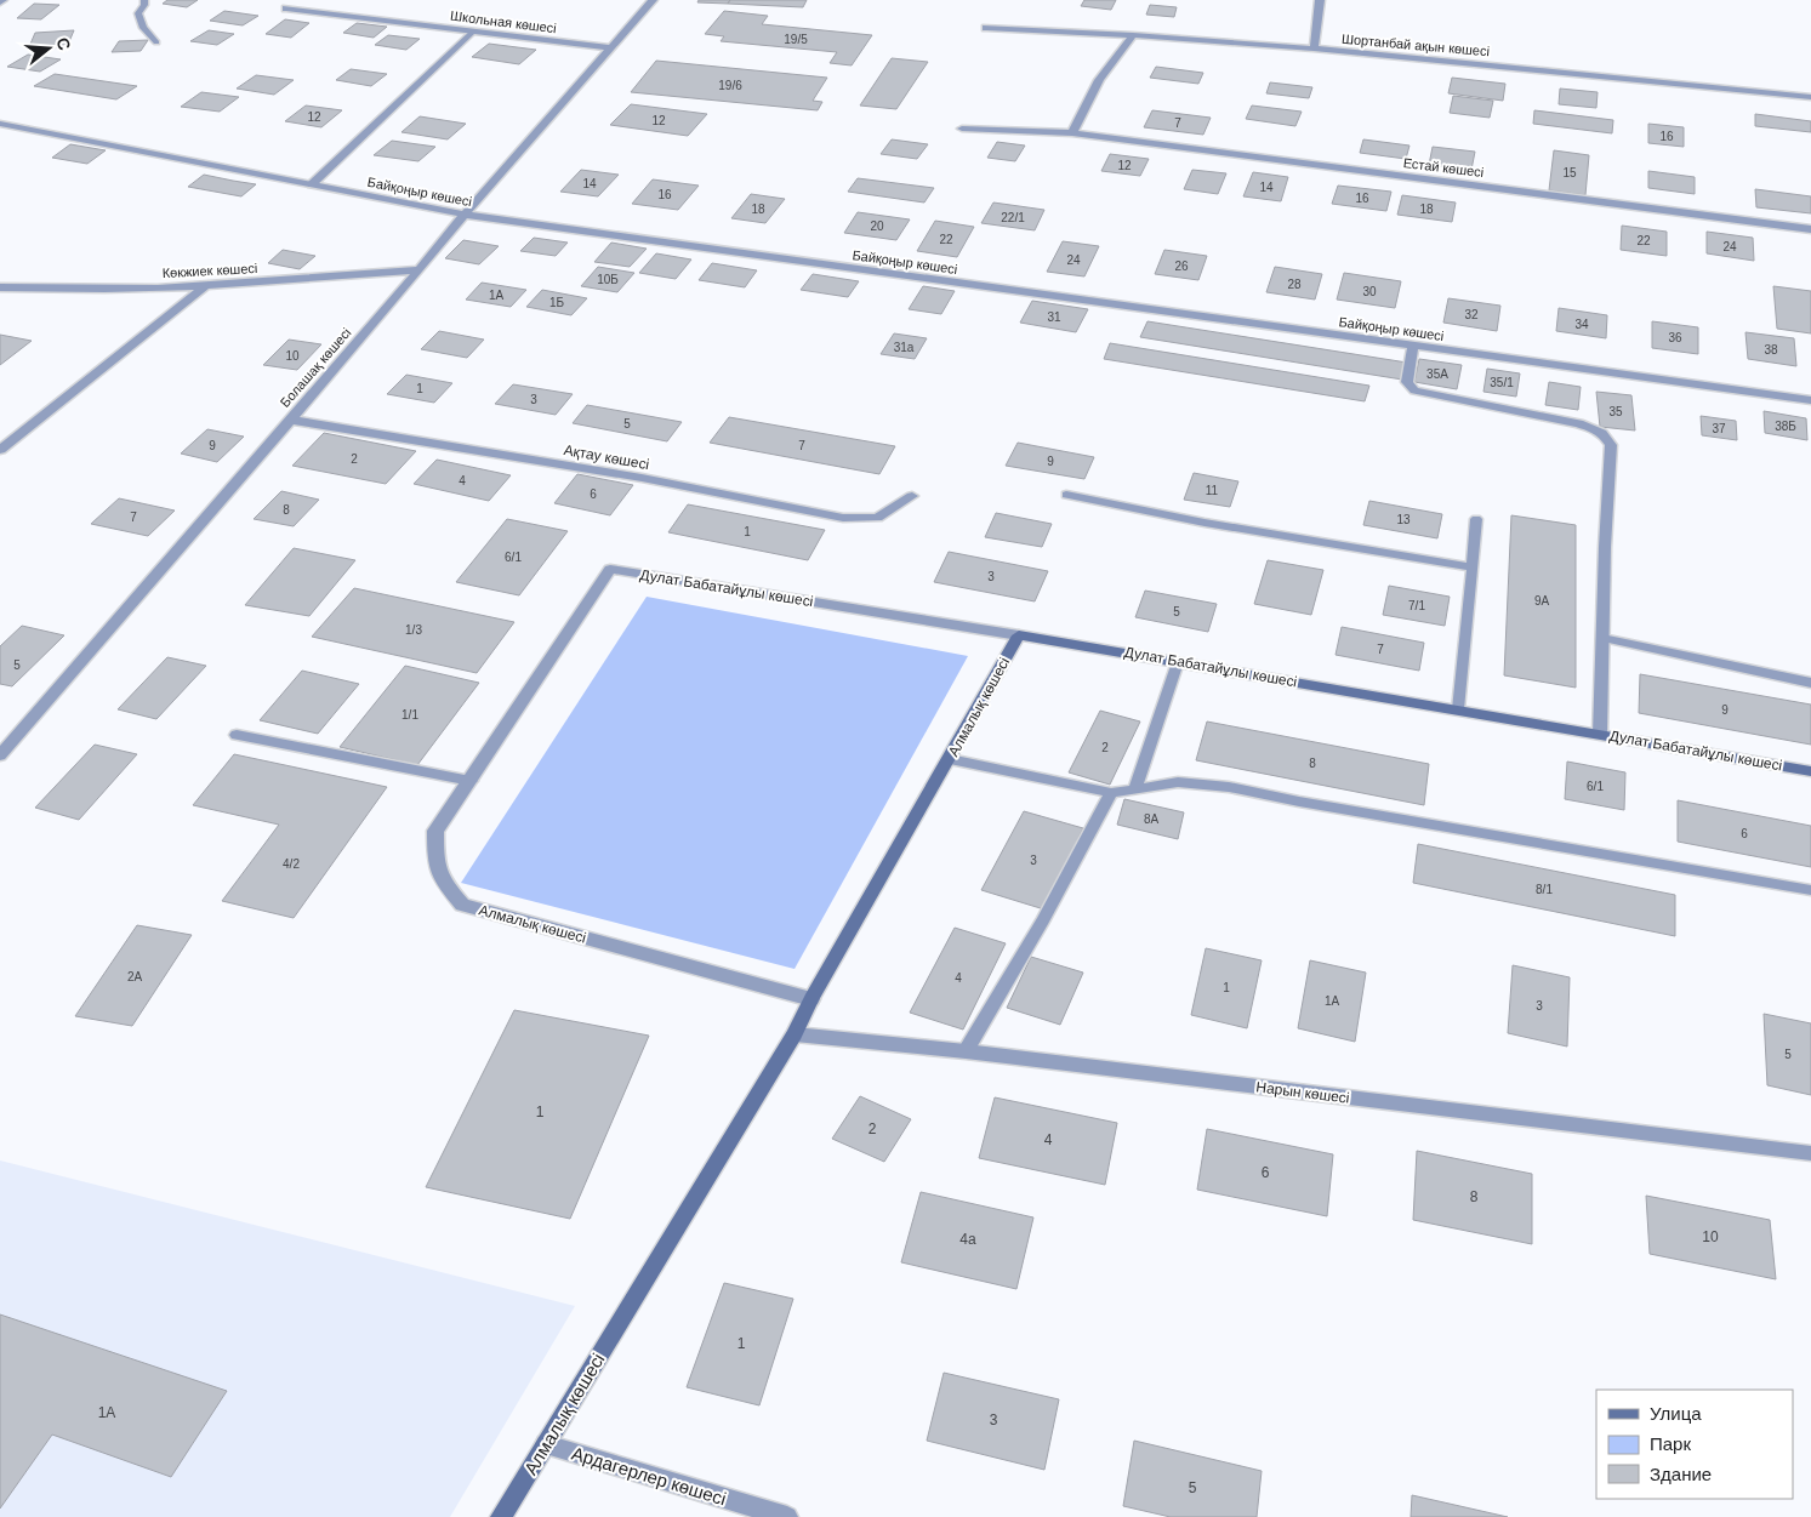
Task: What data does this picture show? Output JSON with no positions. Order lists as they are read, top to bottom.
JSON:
{
  "streets": {
    "street": [
      "Школьная көшесі",
      "Шортанбай ақын көшесі",
      "Естай көшесі",
      "Байқоңыр көшесі",
      "Көкжиек көшесі",
      "Болашақ көшесі",
      "Ақтау көшесі",
      "Дулат Бабатайұлы көшесі",
      "Алмалық көшесі",
      "Нарын көшесі",
      "Ардагерлер көшесі"
    ]
  },
  "crossings": [
    ["Школьная көшесі", "Болашақ көшесі"],
    ["Байқоңыр көшесі", "Болашақ көшесі"],
    ["Көкжиек көшесі", "Болашақ көшесі"],
    ["Болашақ көшесі", "Ақтау көшесі"],
    ["Дулат Бабатайұлы көшесі", "Алмалық көшесі"],
    ["Алмалық көшесі", "Нарын көшесі"],
    ["Алмалық көшесі", "Ардагерлер көшесі"]
  ],
  "house_numbers": [
    "19/5",
    "19/6",
    "12",
    "12",
    "7",
    "16",
    "12",
    "15",
    "14",
    "14",
    "16",
    "16",
    "18",
    "18",
    "22/1",
    "20",
    "22",
    "22",
    "24",
    "24",
    "26",
    "10Б",
    "28",
    "30",
    "1А",
    "1Б",
    "32",
    "31",
    "34",
    "36",
    "31а",
    "38",
    "10",
    "35А",
    "35/1",
    "1",
    "3",
    "35",
    "5",
    "38Б",
    "37",
    "9",
    "7",
    "2",
    "9",
    "4",
    "11",
    "6",
    "8",
    "7",
    "13",
    "1",
    "6/1",
    "3",
    "9А",
    "7/1",
    "5",
    "1/3",
    "7",
    "5",
    "9",
    "1/1",
    "2",
    "8",
    "6/1",
    "8А",
    "6",
    "3",
    "4/2",
    "8/1",
    "2А",
    "4",
    "1",
    "1А",
    "3",
    "5",
    "1",
    "2",
    "4",
    "6",
    "8",
    "10",
    "4а",
    "1",
    "1А",
    "3",
    "5"
  ],
  "legend": ["Улица", "Парк", "Здание"],
  "north": "right"
}
